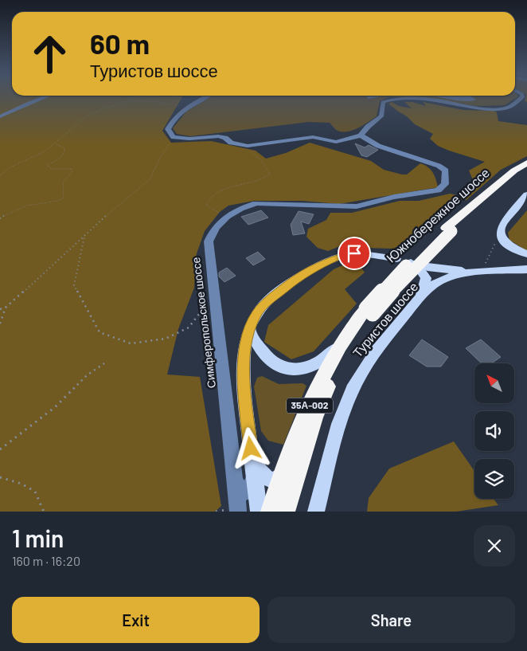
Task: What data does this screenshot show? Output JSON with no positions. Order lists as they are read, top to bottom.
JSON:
{
  "streets": {
    "highway": ["Южнобережное шоссе", "35А-002"],
    "main road": ["Туристов шоссе"],
    "street": ["Симферопольское шоссе"]
  },
  "north": "top left",
  "page": {
    "turn": ["60 m", "Туристов шоссе"],
    "heading": ["1 min", "160 m · 16:20"],
    "buttons": ["Exit", "Share"]
  }
}
